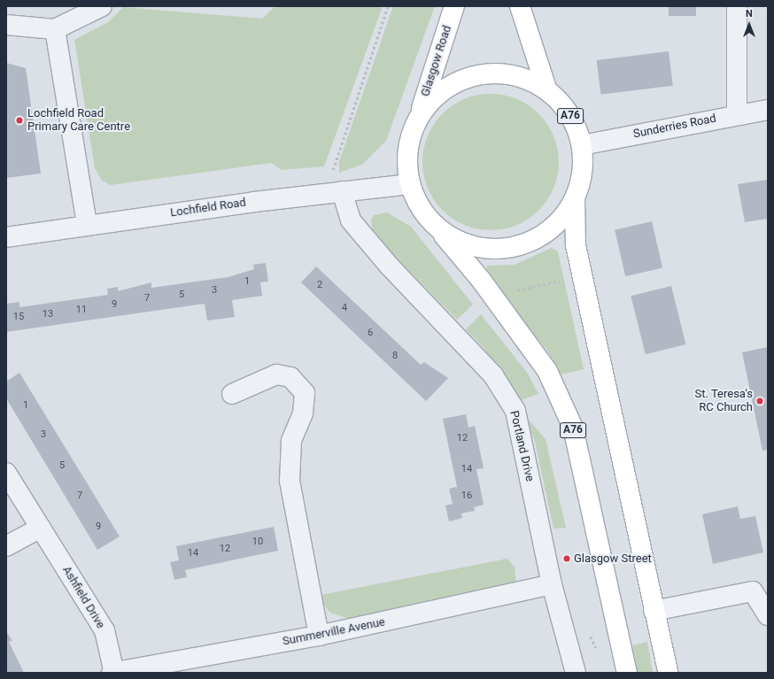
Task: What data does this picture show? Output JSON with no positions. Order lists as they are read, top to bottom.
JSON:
{
  "streets": {
    "main road": ["Glasgow Road", "A76"],
    "street": [
      "Sunderries Road",
      "Lochfield Road",
      "Portland Drive",
      "Ashfield Drive",
      "Summerville Avenue"
    ]
  },
  "crossings": [
    ["Glasgow Road", "A76"],
    ["A76", "Sunderries Road"],
    ["A76", "Lochfield Road"],
    ["Lochfield Road", "Portland Drive"],
    ["Portland Drive", "Summerville Avenue"],
    ["Ashfield Drive", "Summerville Avenue"]
  ],
  "places": ["Lochfield Road Primary Care Centre", "St. Teresa's RC Church", "Glasgow Street"],
  "house_numbers": [
    "1",
    "2",
    "3",
    "5",
    "7",
    "9",
    "4",
    "11",
    "13",
    "15",
    "6",
    "8",
    "1",
    "3",
    "12",
    "5",
    "14",
    "7",
    "16",
    "9",
    "10",
    "12",
    "14"
  ],
  "north": "top"
}
